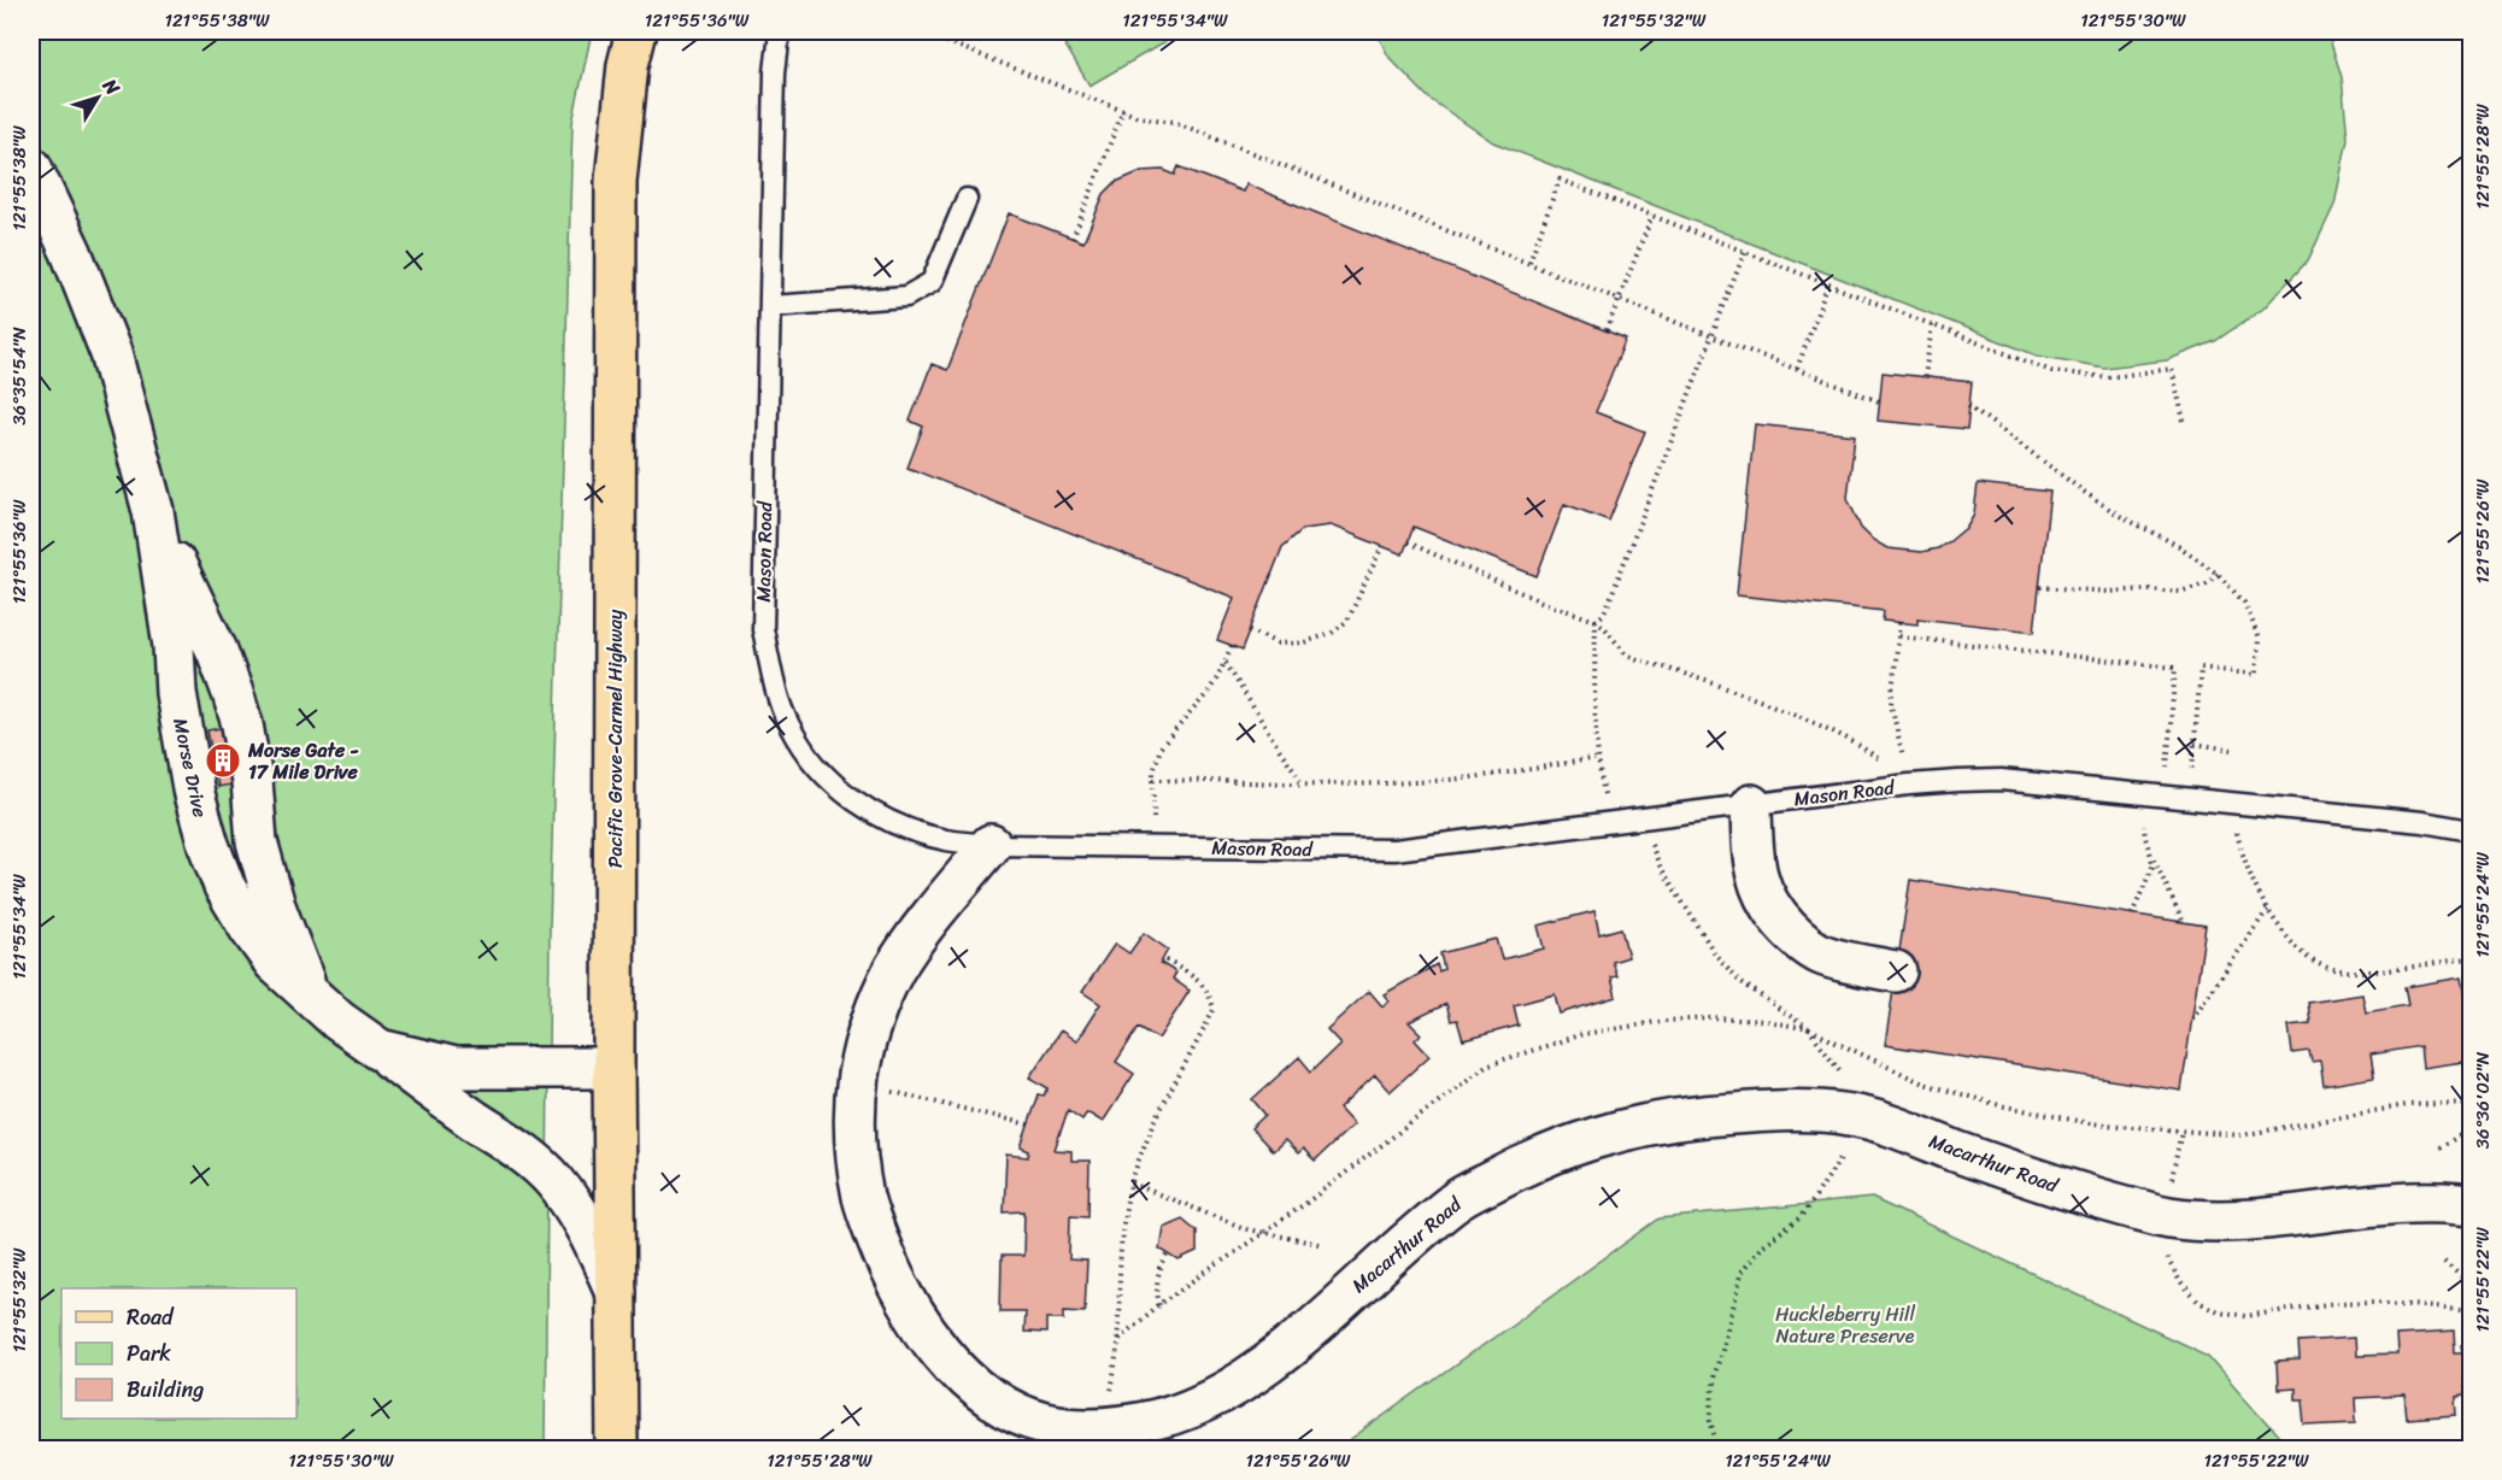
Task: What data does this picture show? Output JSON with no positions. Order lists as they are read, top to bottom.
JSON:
{
  "streets": {
    "main road": ["Pacific Grove-Carmel Highway"],
    "street": ["Morse Drive", "Macarthur Road"],
    "lane": ["Mason Road"]
  },
  "crossings": [
    ["Mason Road", "Macarthur Road"],
    ["Pacific Grove-Carmel Highway", "Morse Drive"]
  ],
  "parks": ["Huckleberry Hill Nature Preserve"],
  "places": {
    "building": ["Morse Gate - 17 Mile Drive"]
  },
  "legend": ["Road", "Park", "Building"],
  "north": "top right",
  "coordinates": [
    "121°55'38\"W",
    "121°55'36\"W",
    "121°55'34\"W",
    "121°55'32\"W",
    "121°55'30\"W",
    "121°55'28\"W",
    "36°35'54\"N",
    "121°55'26\"W",
    "121°55'24\"W",
    "36°36'02\"N",
    "121°55'22\"W"
  ]
}
